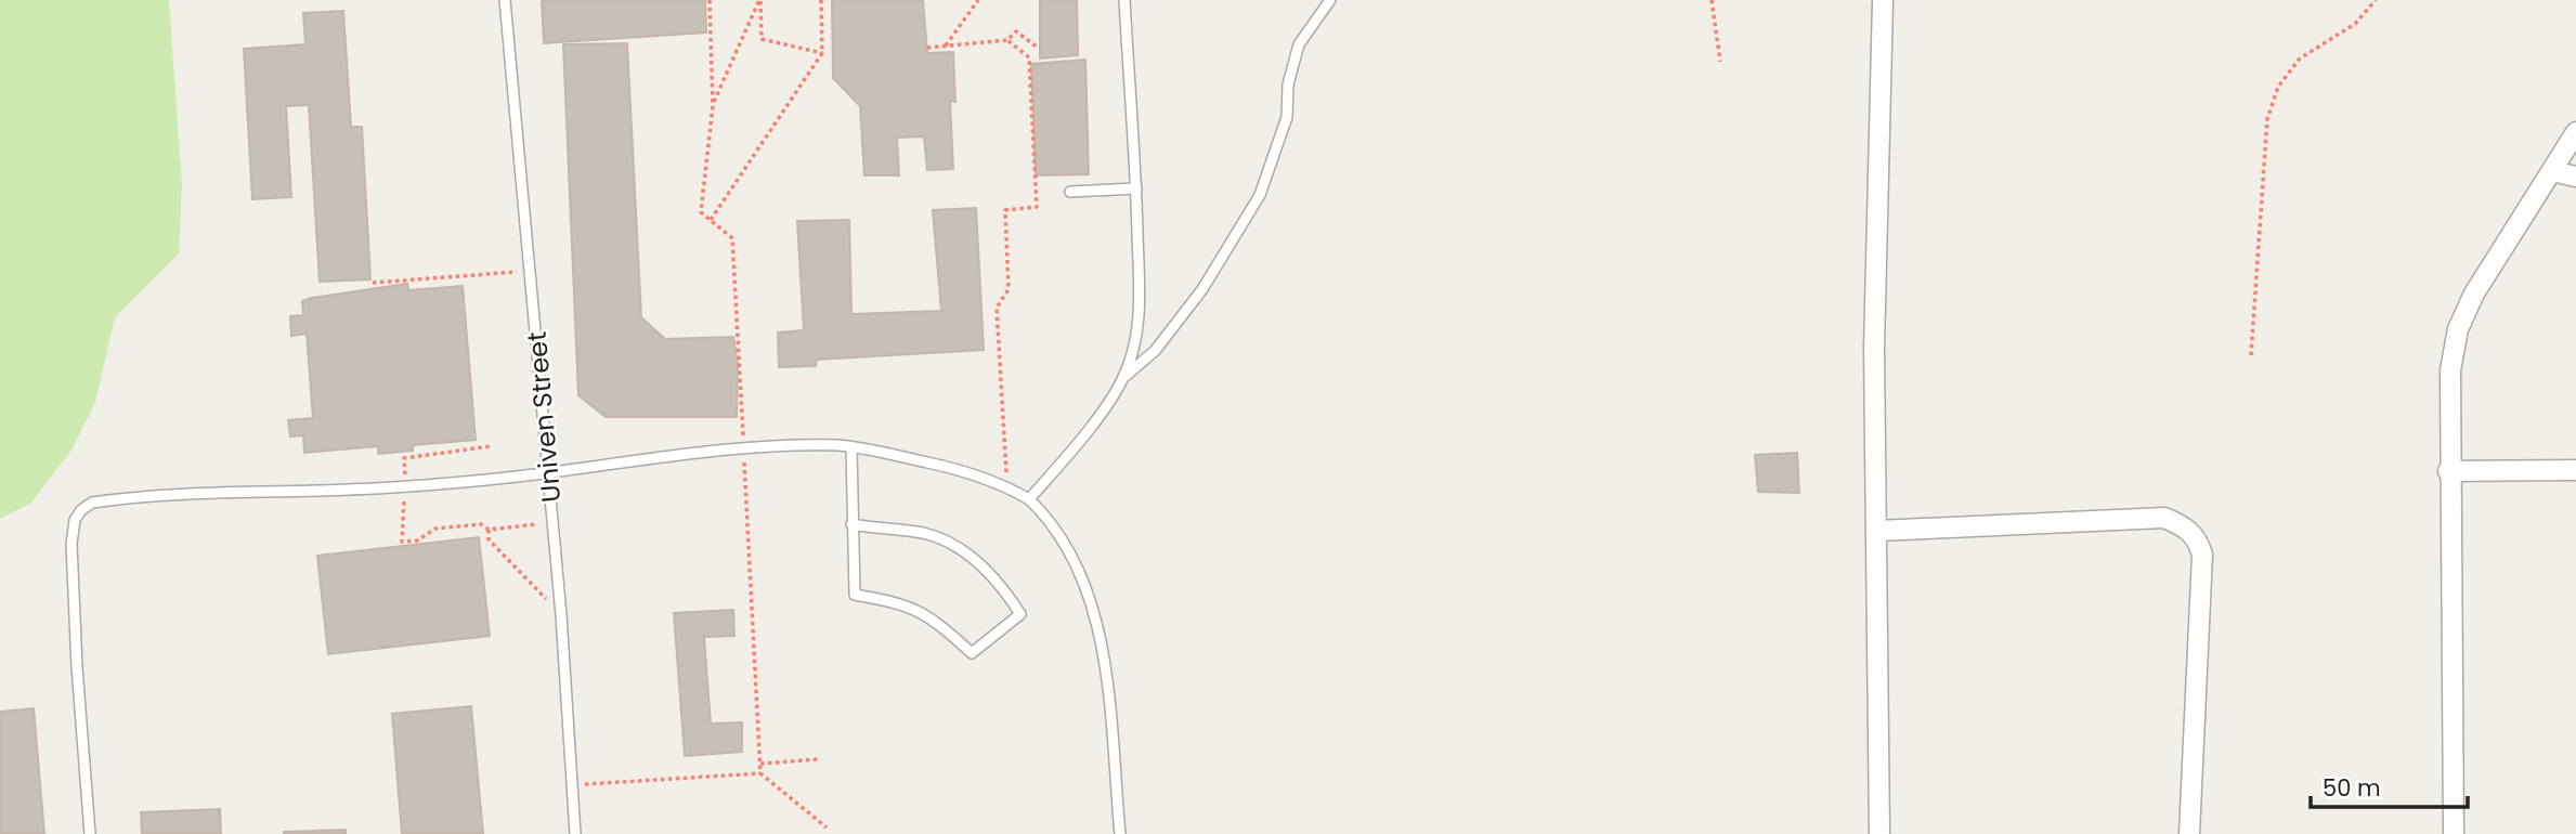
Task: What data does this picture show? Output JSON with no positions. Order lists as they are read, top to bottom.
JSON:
{
  "streets": {
    "lane": ["Univen Street"]
  },
  "scale_bar": "50 m"
}
